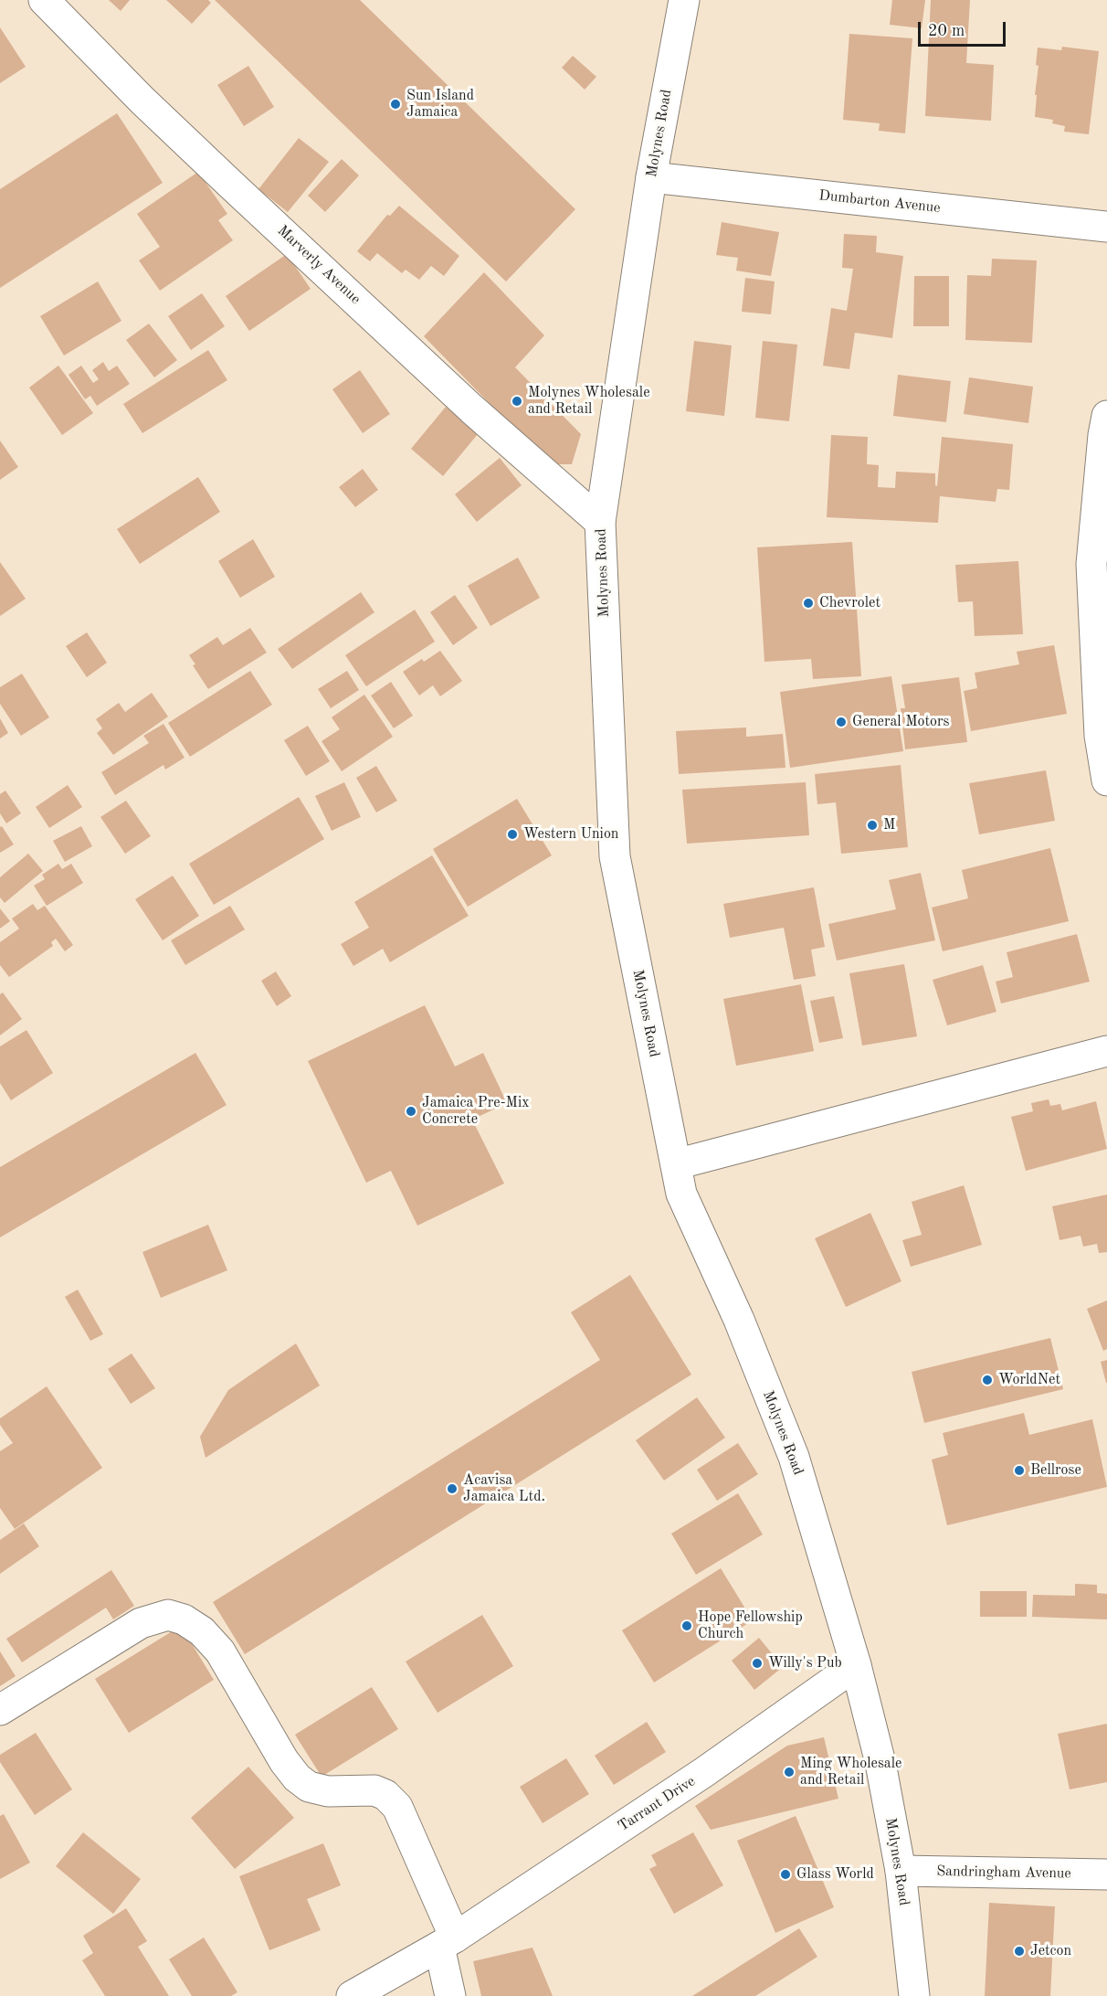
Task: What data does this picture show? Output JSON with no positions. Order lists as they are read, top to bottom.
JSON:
{
  "streets": {
    "street": [
      "Molynes Road",
      "Dumbarton Avenue",
      "Marverly Avenue",
      "Tarrant Drive",
      "Sandringham Avenue"
    ]
  },
  "crossings": [
    ["Molynes Road", "Dumbarton Avenue"],
    ["Molynes Road", "Marverly Avenue"],
    ["Molynes Road", "Tarrant Drive"],
    ["Molynes Road", "Sandringham Avenue"]
  ],
  "places": [
    "Sun Island Jamaica",
    "Molynes Wholesale and Retail",
    "Chevrolet",
    "General Motors",
    "M",
    "Western Union",
    "Jamaica Pre-Mix Concrete",
    "WorldNet",
    "Bellrose",
    "Acavisa Jamaica Ltd.",
    "Hope Fellowship Church",
    "Willy's Pub",
    "Ming Wholesale and Retail",
    "Glass World",
    "Jetcon"
  ],
  "scale_bar": "20 m"
}
